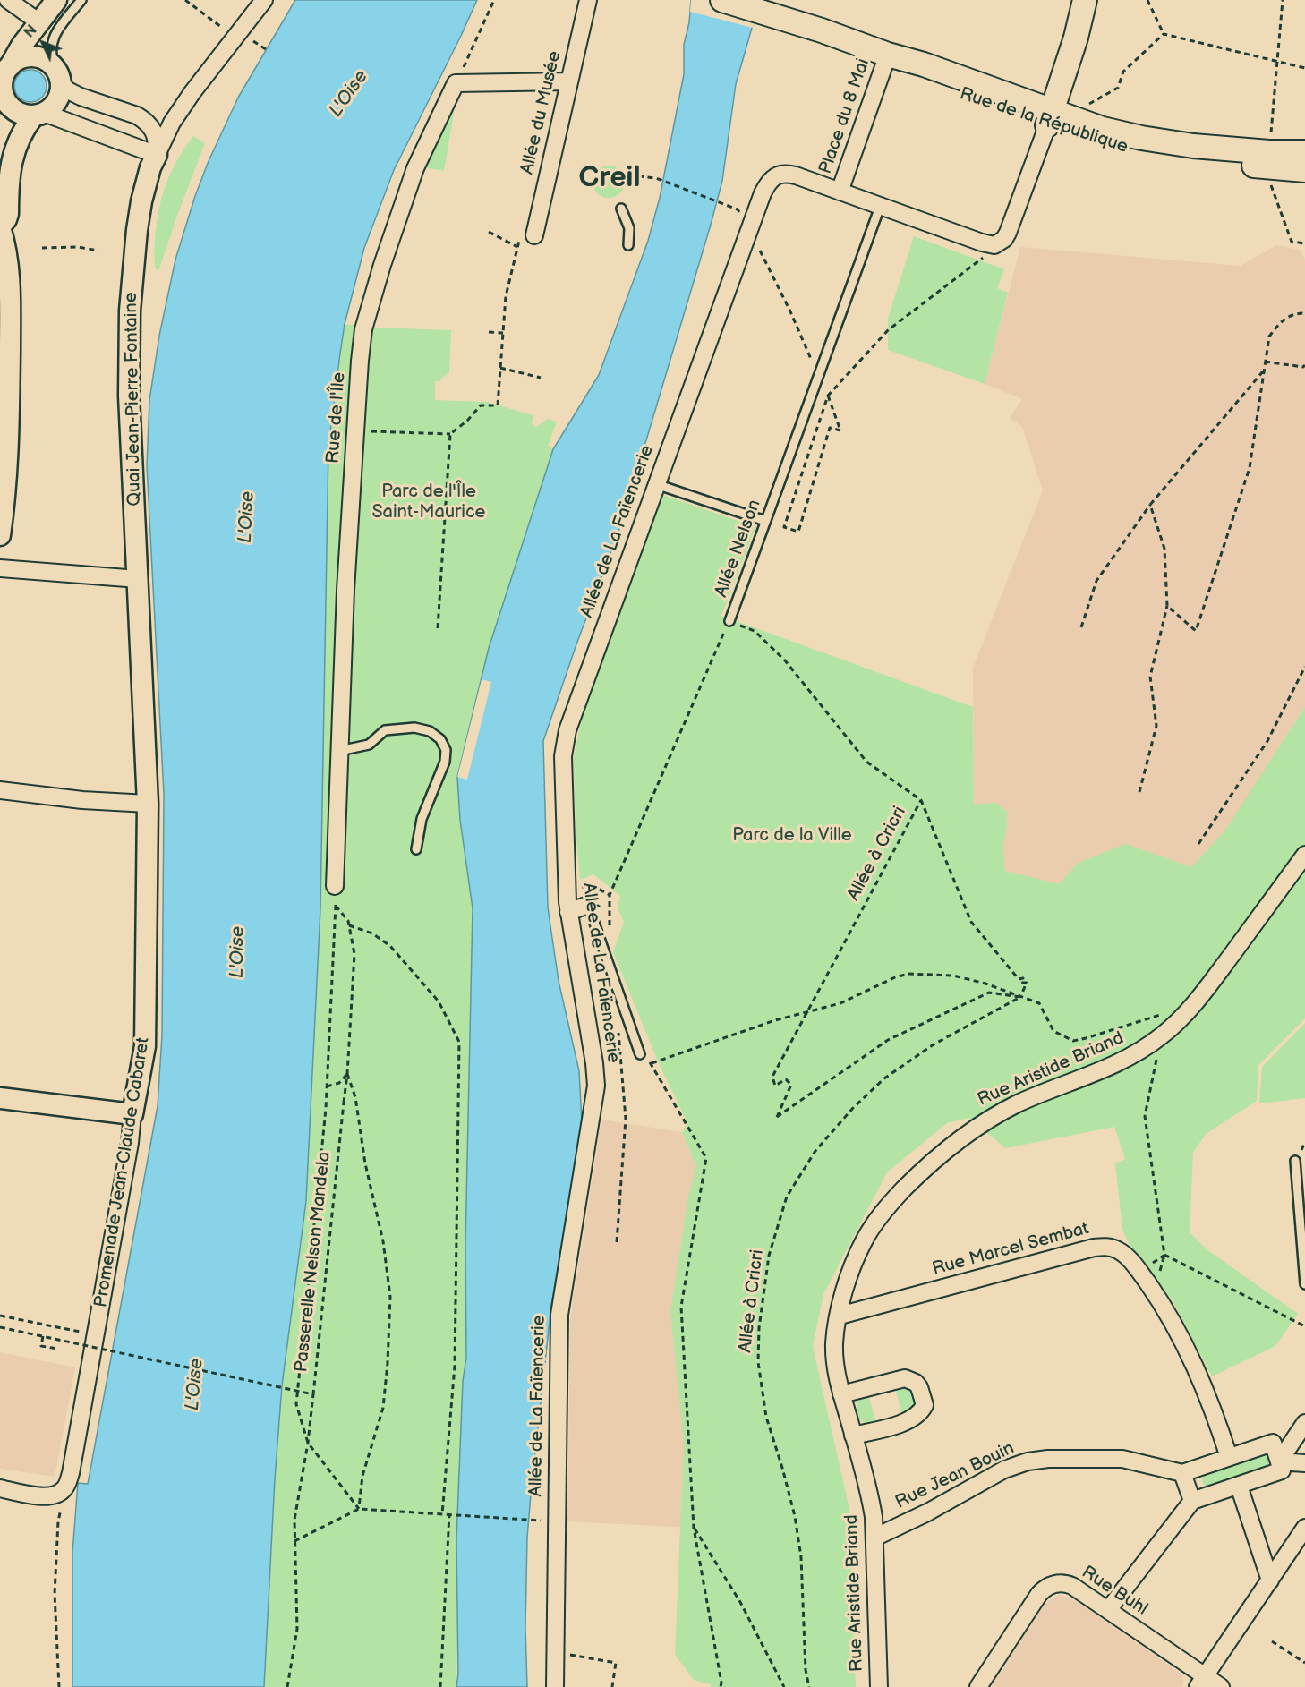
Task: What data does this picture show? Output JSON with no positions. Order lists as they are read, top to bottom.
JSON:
{
  "streets": {
    "main road": ["Rue de la République"],
    "street": [
      "Allée du Musée",
      "Place du 8 Mai",
      "Quai Jean-Pierre Fontaine",
      "Rue de l'Île",
      "Allée de La Faïencerie",
      "Rue Aristide Briand",
      "Promenade Jean-Claude Cabaret",
      "Rue Marcel Sembat",
      "Rue Jean Bouin",
      "Rue Buhl"
    ],
    "lane": ["Allée Nelson"],
    "path": ["Allée à Cricri", "Passerelle Nelson Mandela"]
  },
  "crossings": [
    ["Place du 8 Mai", "Rue de la République"],
    ["Place du 8 Mai", "Allée de La Faïencerie"],
    ["Quai Jean-Pierre Fontaine", "Promenade Jean-Claude Cabaret"],
    ["Allée Nelson", "Allée à Cricri"],
    ["Rue Aristide Briand", "Rue Marcel Sembat"],
    ["Rue Aristide Briand", "Rue Jean Bouin"]
  ],
  "districts": ["Creil"],
  "water": ["L'Oise"],
  "parks": ["Parc de l'Île Saint-Maurice", "Parc de la Ville"],
  "north": "top left"
}
